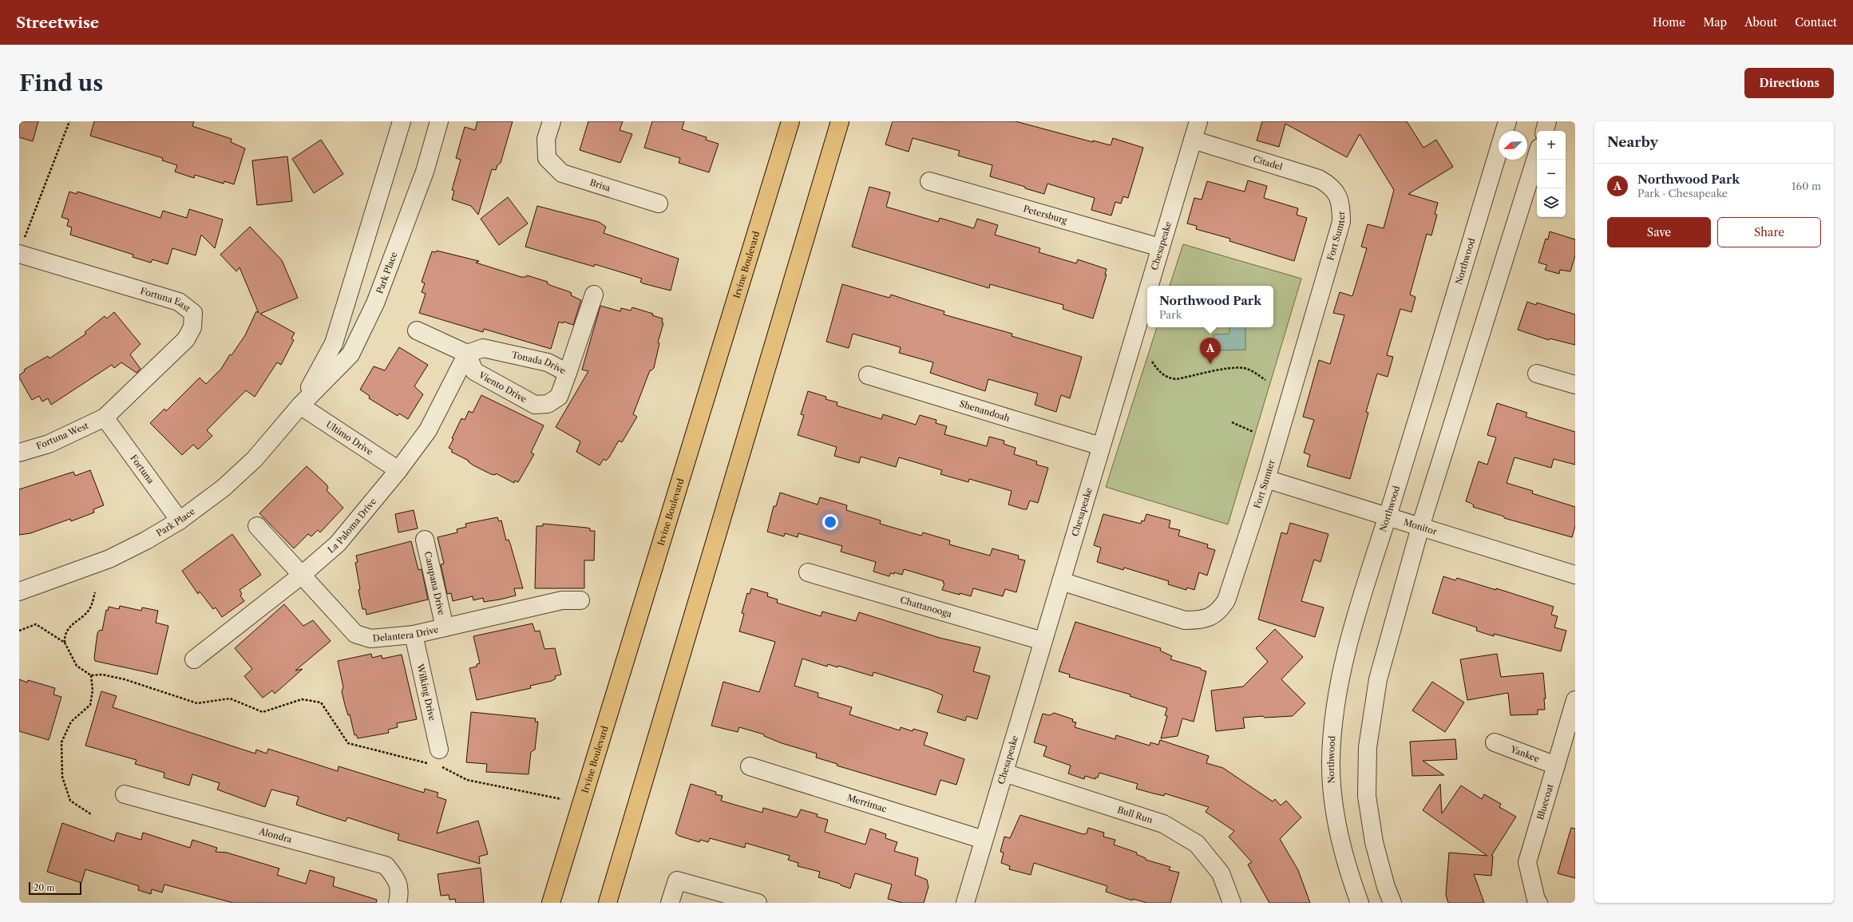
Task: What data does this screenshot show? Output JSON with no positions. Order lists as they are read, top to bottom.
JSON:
{
  "streets": {
    "main road": ["Irvine Boulevard"],
    "street": [
      "Citadel",
      "Brisa",
      "Petersburg",
      "Fort Sumter",
      "Chesapeake",
      "Northwood",
      "Park Place",
      "Fortuna East",
      "Tonada Drive",
      "Viento Drive",
      "Shenandoah",
      "Fortuna West",
      "Ultimo Drive",
      "Fortuna",
      "La Paloma Drive",
      "Monitor",
      "Campana Drive",
      "Chattanooga",
      "Delantera Drive",
      "Wilking Drive",
      "Yankee",
      "Bluecoat",
      "Merrimac",
      "Bull Run",
      "Alondra"
    ]
  },
  "crossings": [
    ["Citadel", "Fort Sumter"],
    ["Citadel", "Chesapeake"],
    ["Petersburg", "Chesapeake"],
    ["Fort Sumter", "Chesapeake"],
    ["Fort Sumter", "Monitor"],
    ["Chesapeake", "Shenandoah"],
    ["Chesapeake", "Chattanooga"],
    ["Chesapeake", "Merrimac"],
    ["Chesapeake", "Bull Run"],
    ["Northwood", "Monitor"],
    ["Park Place", "Ultimo Drive"],
    ["Park Place", "Fortuna"],
    ["Fortuna East", "Fortuna West"],
    ["Fortuna East", "Fortuna"],
    ["Tonada Drive", "Viento Drive"],
    ["Tonada Drive", "La Paloma Drive"],
    ["Viento Drive", "La Paloma Drive"],
    ["Fortuna West", "Fortuna"],
    ["Ultimo Drive", "La Paloma Drive"],
    ["La Paloma Drive", "Delantera Drive"],
    ["Campana Drive", "Delantera Drive"],
    ["Delantera Drive", "Wilking Drive"],
    ["Yankee", "Bluecoat"]
  ],
  "scale_bar": "20 m",
  "north": "bottom left",
  "page": {
    "header": "Streetwise",
    "nav": [
      "Home",
      "Map",
      "About",
      "Contact"
    ],
    "buttons": [
      "Directions",
      ["Save", "Share"]
    ],
    "title": "Find us",
    "heading": "Nearby",
    "map_buttons": ["+", "−"],
    "list": [
      {
        "mark": "A",
        "name": "Northwood Park",
        "note": "Park · Chesapeake",
        "value": "160 m"
      }
    ],
    "popup": ["Northwood Park", "Park"],
    "pins": "A",
    "scale": "20 m"
  }
}
